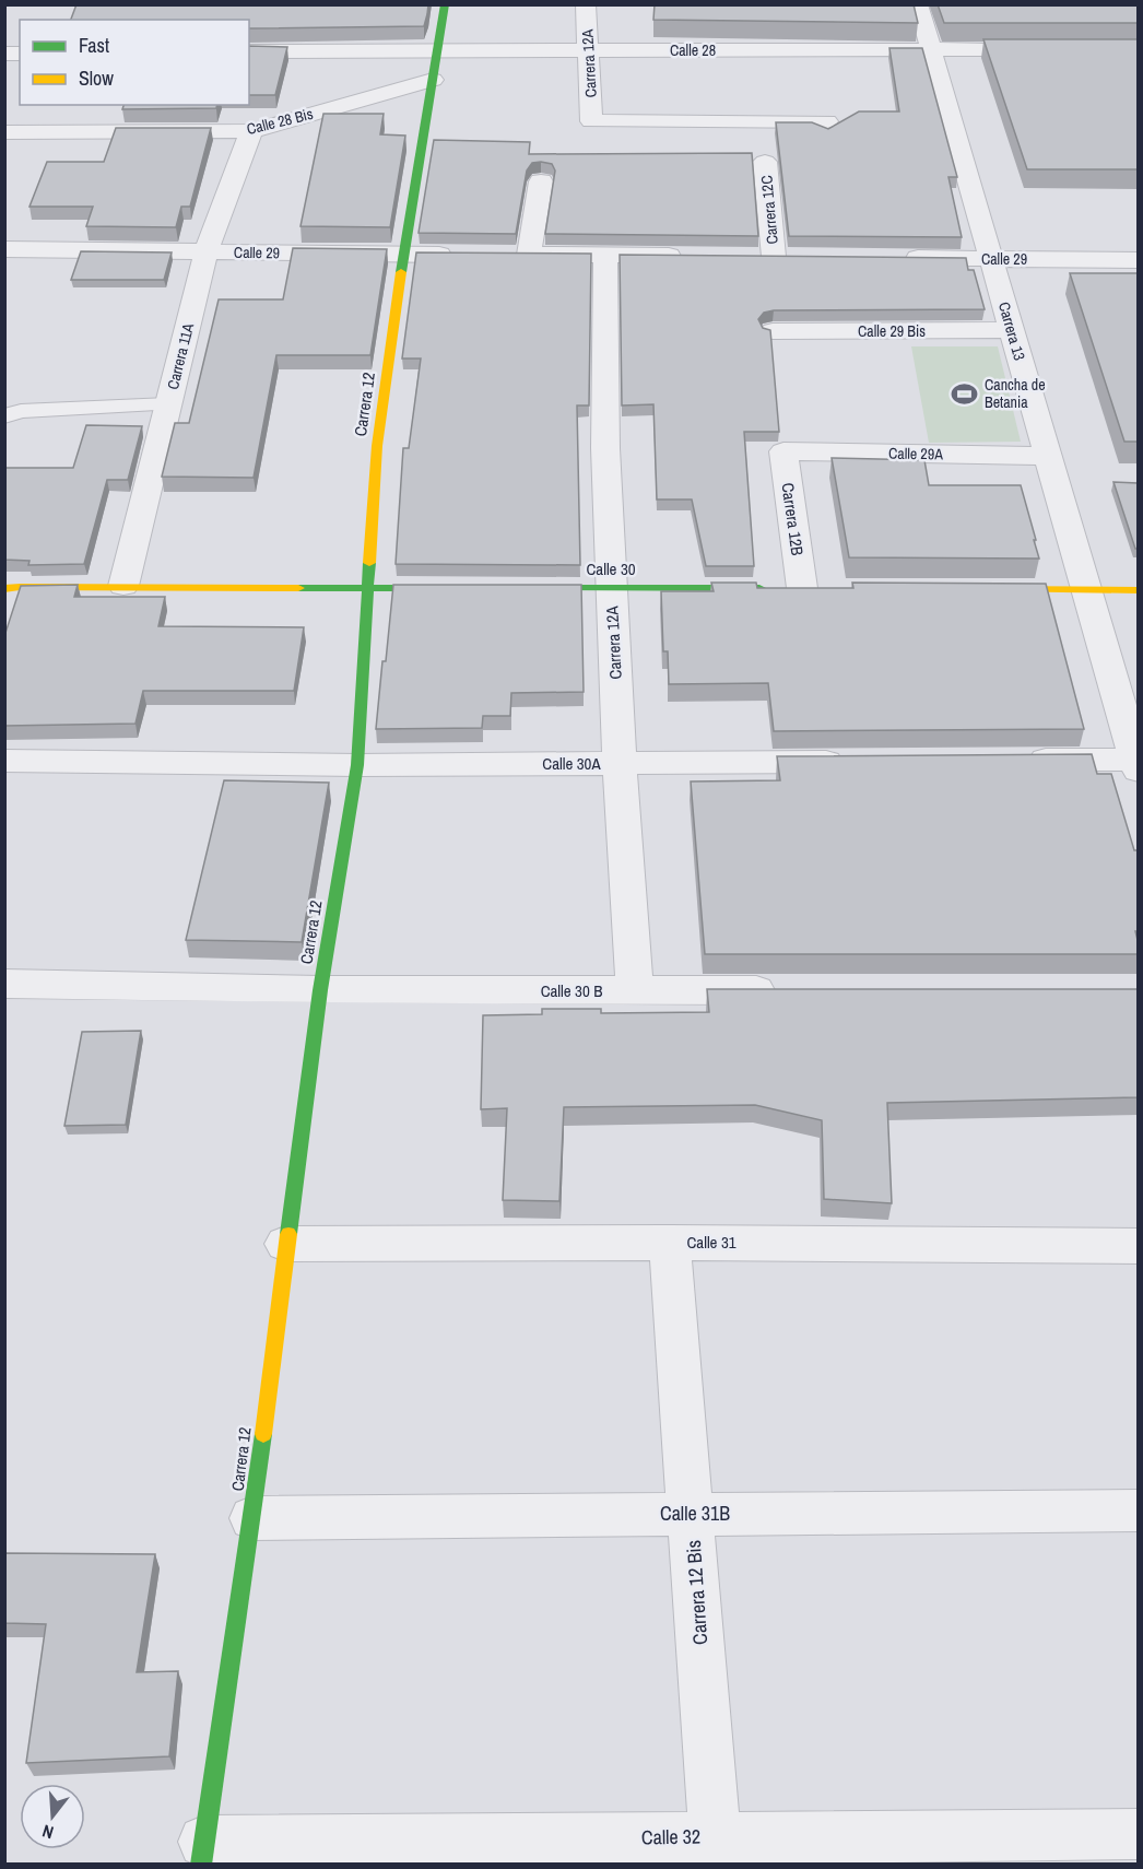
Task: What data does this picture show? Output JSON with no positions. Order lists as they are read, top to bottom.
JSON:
{
  "streets": {
    "street": [
      "Calle 28",
      "Carrera 12A",
      "Calle 28 Bis",
      "Carrera 12C",
      "Calle 29",
      "Calle 29 Bis",
      "Carrera 13",
      "Carrera 11A",
      "Carrera 12",
      "Calle 29A",
      "Carrera 12B",
      "Calle 30",
      "Calle 30A",
      "Calle 30 B",
      "Calle 31",
      "Calle 31B",
      "Carrera 12 Bis",
      "Calle 32"
    ]
  },
  "crossings": [
    ["Calle 28", "Carrera 12A"],
    ["Calle 28", "Carrera 13"],
    ["Calle 28", "Carrera 12"],
    ["Carrera 12A", "Calle 30"],
    ["Carrera 12A", "Calle 30A"],
    ["Carrera 12A", "Calle 30 B"],
    ["Calle 28 Bis", "Carrera 11A"],
    ["Calle 28 Bis", "Carrera 12"],
    ["Calle 29", "Carrera 13"],
    ["Calle 29", "Carrera 11A"],
    ["Calle 29", "Carrera 12"],
    ["Calle 29 Bis", "Carrera 13"],
    ["Carrera 13", "Calle 29A"],
    ["Carrera 12", "Calle 30A"],
    ["Carrera 12", "Calle 30 B"],
    ["Carrera 12", "Calle 31"],
    ["Carrera 12", "Calle 31B"],
    ["Carrera 12", "Calle 32"],
    ["Calle 29A", "Carrera 12B"],
    ["Carrera 12B", "Calle 30"],
    ["Calle 31", "Carrera 12 Bis"],
    ["Calle 31B", "Carrera 12 Bis"],
    ["Carrera 12 Bis", "Calle 32"]
  ],
  "places": {
    "sports": ["Cancha de Betania"]
  },
  "legend": ["Fast", "Slow"],
  "north": "bottom"
}
